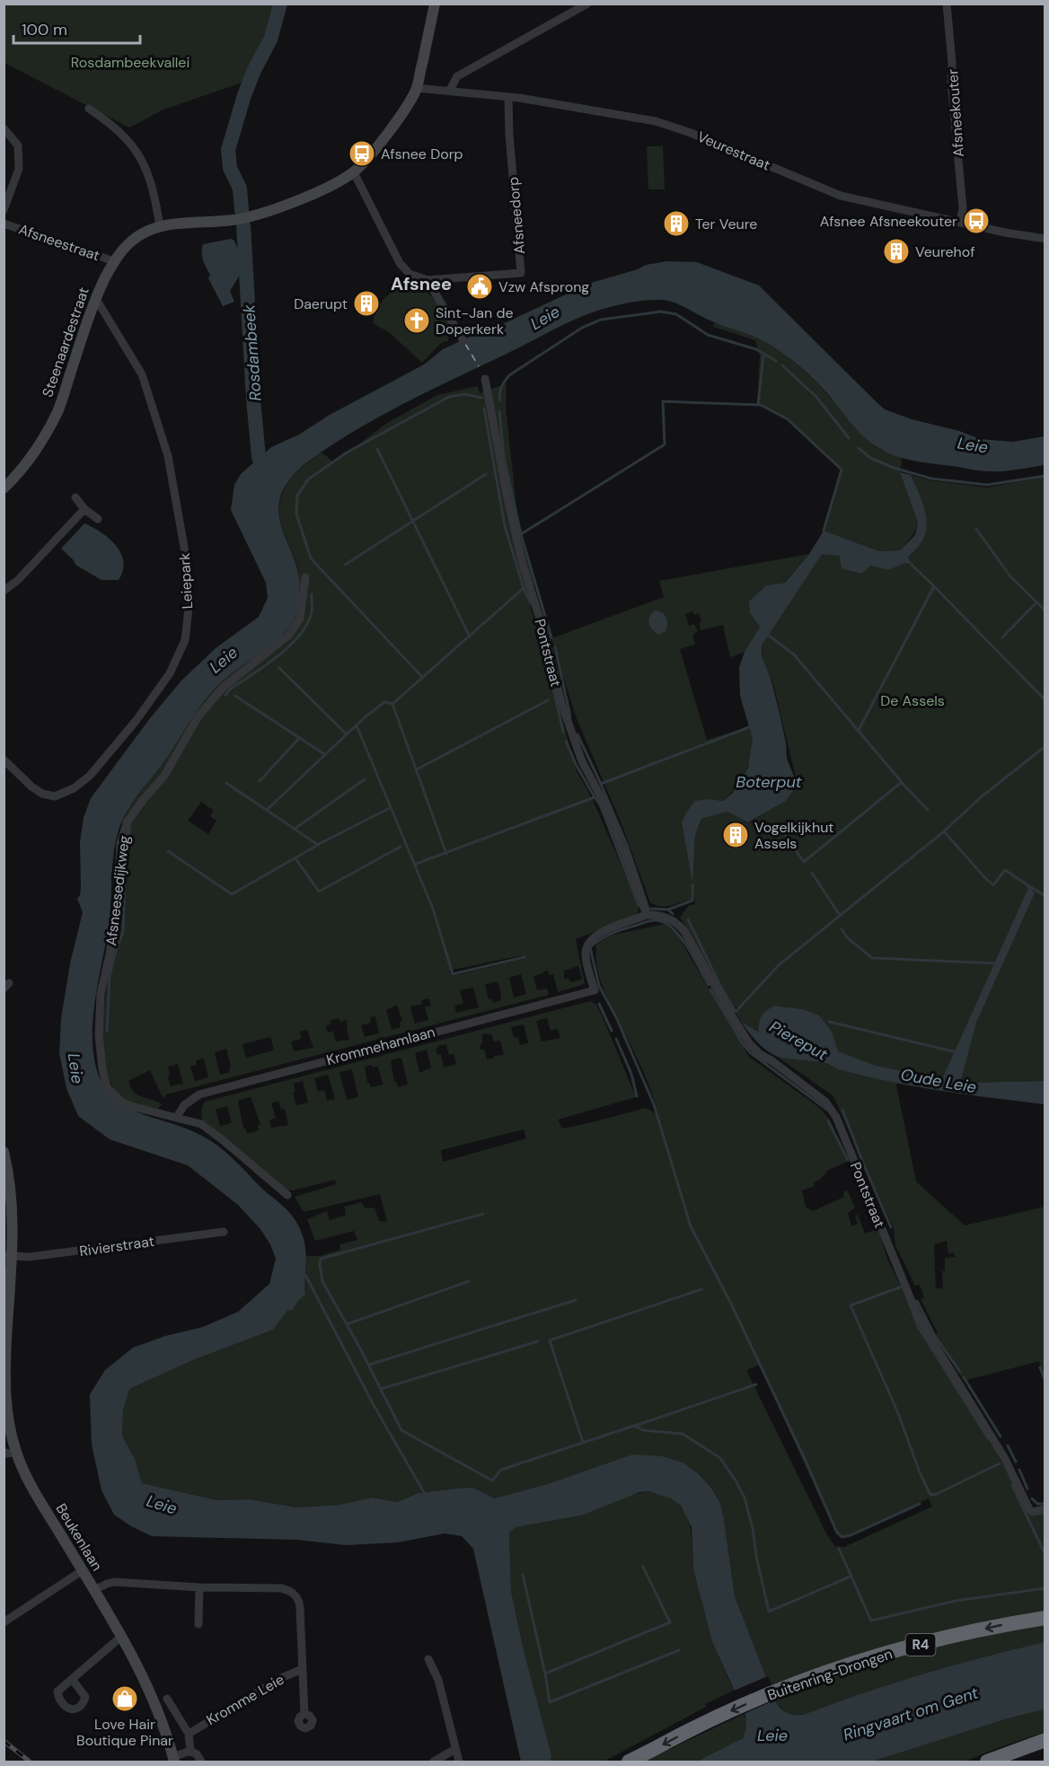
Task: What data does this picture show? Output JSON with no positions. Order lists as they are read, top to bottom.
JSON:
{
  "streets": {
    "highway": ["R4", "Buitenring-Drongen"],
    "street": [
      "Afsneekouter",
      "Veurestraat",
      "Afsneedorp",
      "Afsneestraat",
      "Steenaardestraat",
      "Leiepark",
      "Pontstraat",
      "Afsneesedijkweg",
      "Krommehamlaan",
      "Rivierstraat",
      "Beukenlaan",
      "Kromme Leie"
    ]
  },
  "crossings": [
    ["Afsneekouter", "Veurestraat"],
    ["Veurestraat", "Afsneedorp"],
    ["Veurestraat", "Steenaardestraat"],
    ["Afsneestraat", "Steenaardestraat"],
    ["Steenaardestraat", "Leiepark"],
    ["Pontstraat", "Krommehamlaan"],
    ["Afsneesedijkweg", "Krommehamlaan"],
    ["Rivierstraat", "Beukenlaan"],
    ["Beukenlaan", "Kromme Leie"]
  ],
  "one_way": ["Buitenring-Drongen"],
  "districts": ["Afsnee"],
  "water": [
    "Leie",
    "Rosdambeek",
    "Boterput",
    "Piereput",
    "Oude Leie",
    "Ringvaart om Gent"
  ],
  "parks": ["Rosdambeekvallei", "De Assels"],
  "places": {
    "bus stop": ["Afsnee Dorp", "Afsnee Afsneekouter"],
    "building": [
      "Ter Veure",
      "Veurehof",
      "Daerupt",
      "Vogelkijkhut Assels"
    ],
    "public building": ["Vzw Afsprong"],
    "church": ["Sint-Jan de Doperkerk"],
    "shop": ["Love Hair Boutique Pinar"]
  },
  "scale_bar": "100 m"
}
